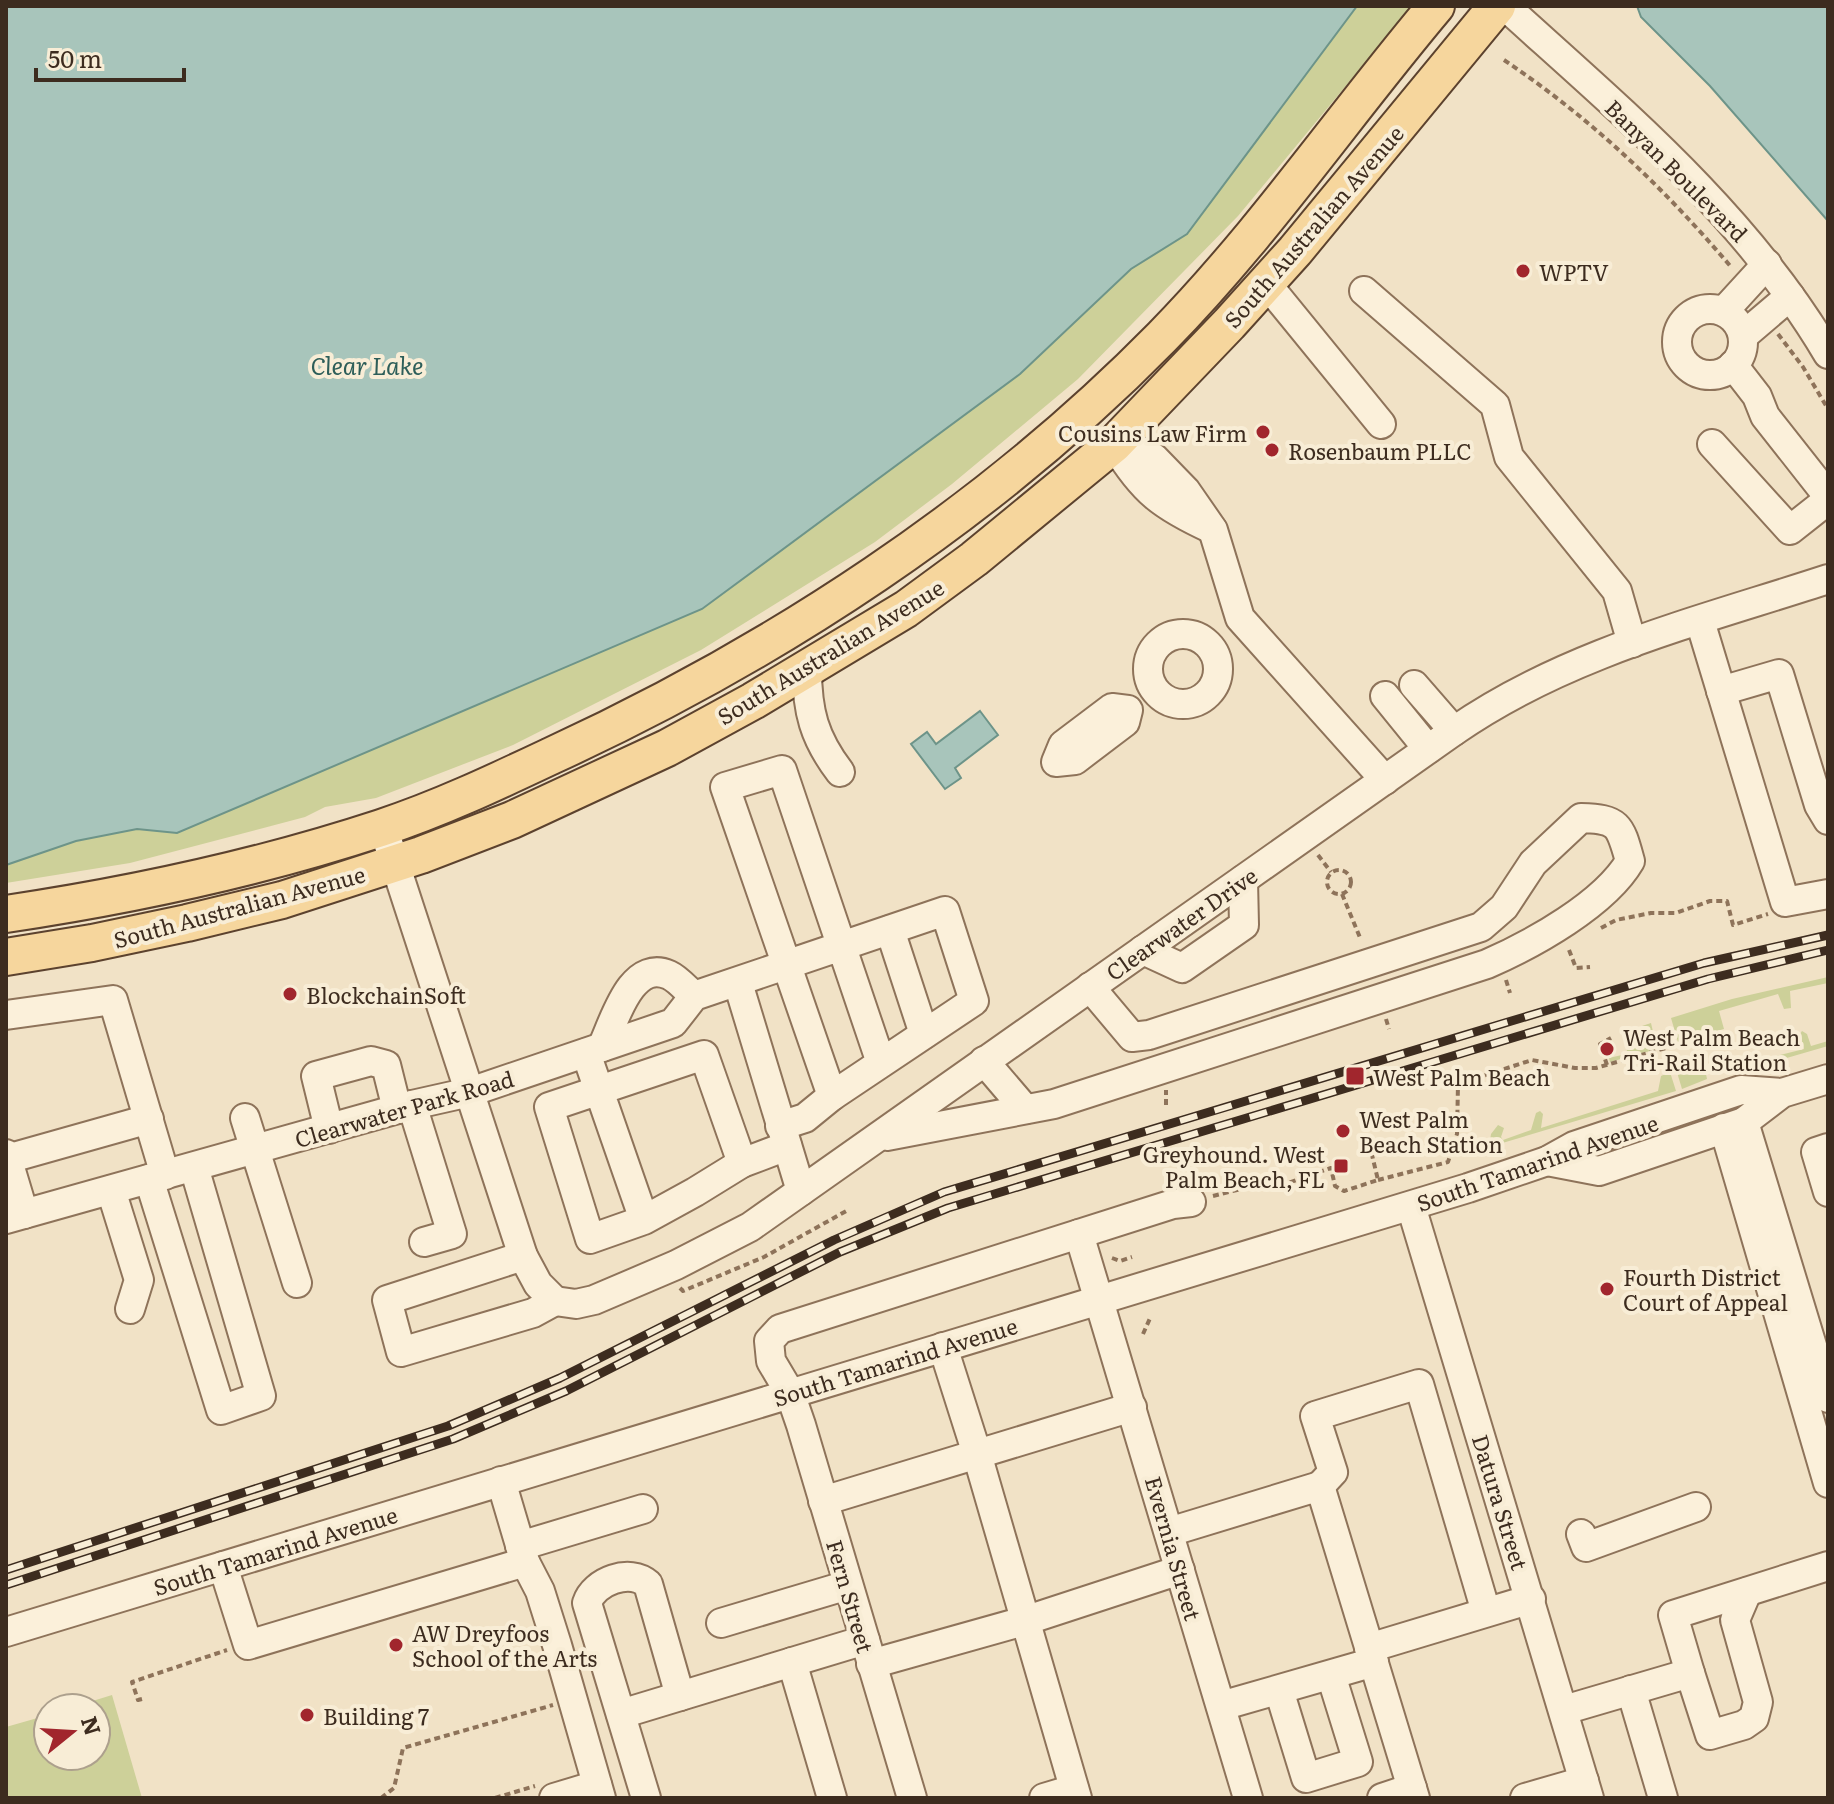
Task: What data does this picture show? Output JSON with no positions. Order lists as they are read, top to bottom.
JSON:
{
  "streets": {
    "main road": ["South Australian Avenue"],
    "street": [
      "Banyan Boulevard",
      "Clearwater Drive",
      "Clearwater Park Road",
      "South Tamarind Avenue",
      "Datura Street",
      "Evernia Street",
      "Fern Street"
    ]
  },
  "crossings": [
    ["South Tamarind Avenue", "Datura Street"],
    ["South Tamarind Avenue", "Evernia Street"],
    ["South Tamarind Avenue", "Fern Street"],
    ["Evernia Street", "Fern Street"]
  ],
  "water": ["Clear Lake"],
  "places": {
    "other": [
      "WPTV",
      "Cousins Law Firm",
      "Rosenbaum PLLC",
      "BlockchainSoft",
      "West Palm Beach Tri-Rail Station",
      "West Palm Beach Station",
      "Fourth District Court of Appeal",
      "AW Dreyfoos School of the Arts",
      "Building 7"
    ],
    "transit": ["West Palm Beach", "Greyhound. West Palm Beach, FL"]
  },
  "scale_bar": "50 m",
  "north": "right"
}
